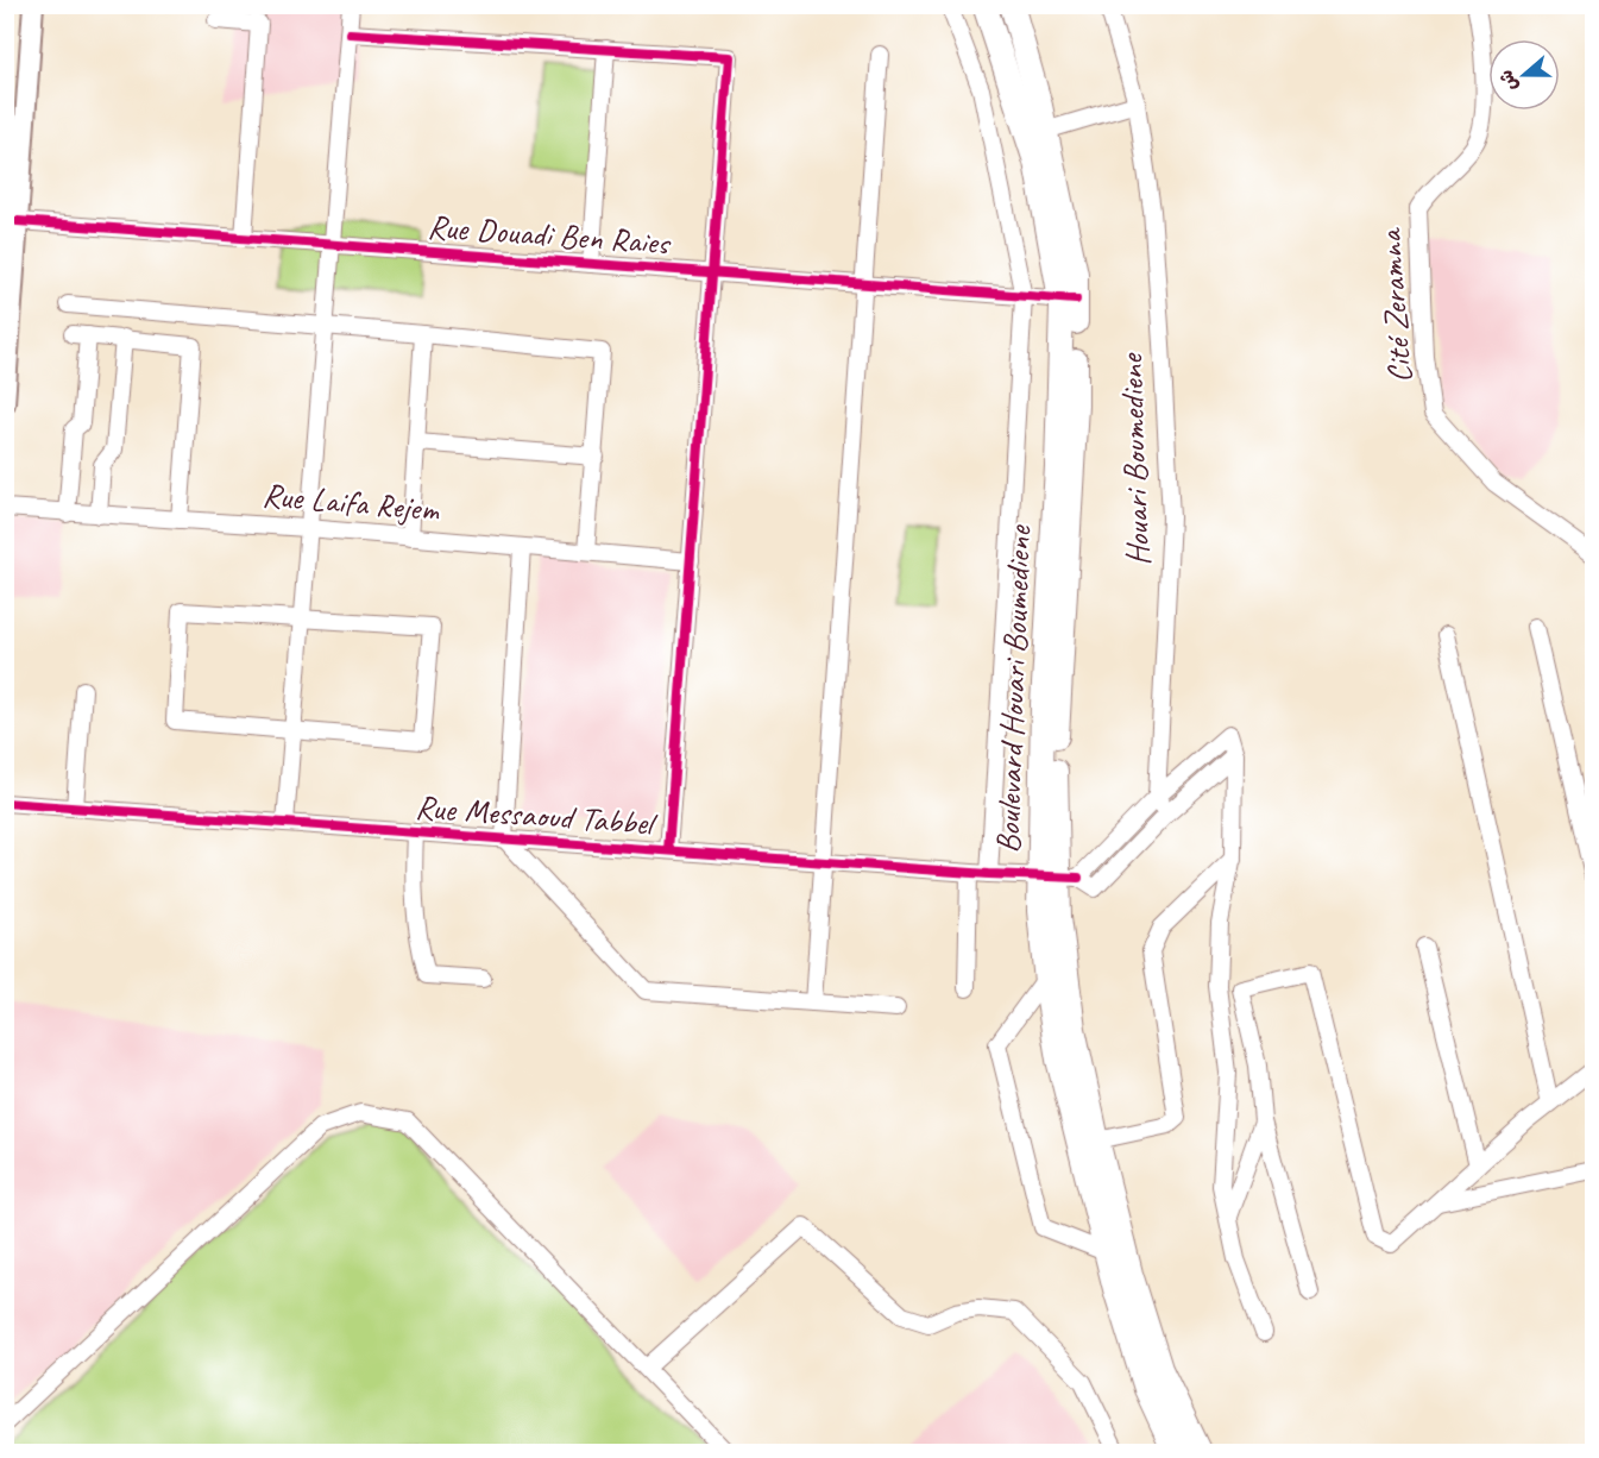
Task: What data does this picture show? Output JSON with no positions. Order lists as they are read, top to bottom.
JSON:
{
  "streets": {
    "highway": ["Boulevard Houari Boumediene"],
    "street": [
      "Rue Douadi Ben Raies",
      "Cité Zeramna",
      "Houari Boumediene",
      "Rue Laifa Rejem",
      "Rue Messaoud Tabbel"
    ]
  },
  "crossings": [
    ["Rue Douadi Ben Raies", "Boulevard Houari Boumediene"],
    ["Houari Boumediene", "Rue Messaoud Tabbel"],
    ["Boulevard Houari Boumediene", "Rue Messaoud Tabbel"]
  ],
  "north": "left"
}
